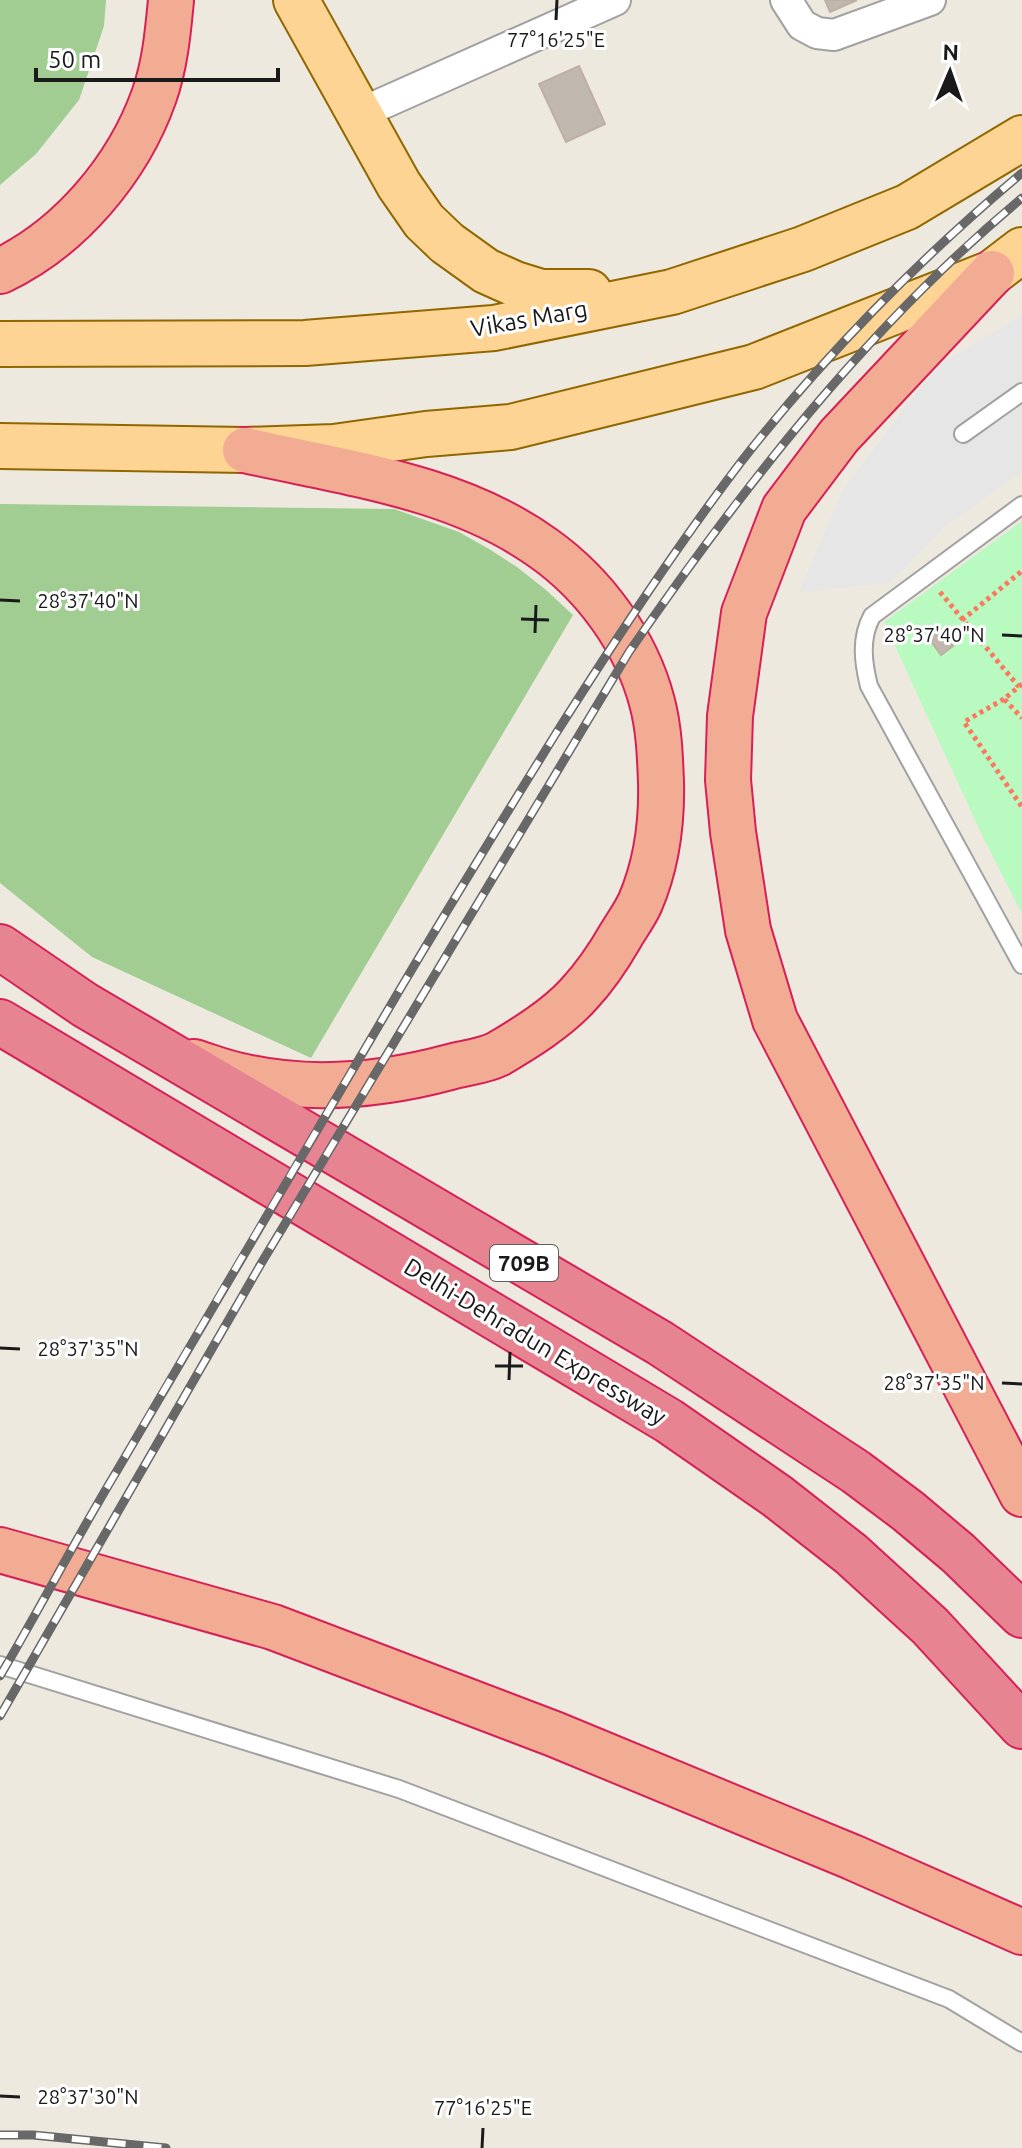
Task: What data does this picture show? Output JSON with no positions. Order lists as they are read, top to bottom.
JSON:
{
  "streets": {
    "highway": ["709B", "Delhi-Dehradun Expressway"],
    "main road": ["Vikas Marg"]
  },
  "scale_bar": "50 m",
  "north": "top",
  "coordinates": [
    "77°16'25\"E",
    "28°37'40\"N",
    "28°37'35\"N",
    "28°37'30\"N"
  ]
}
